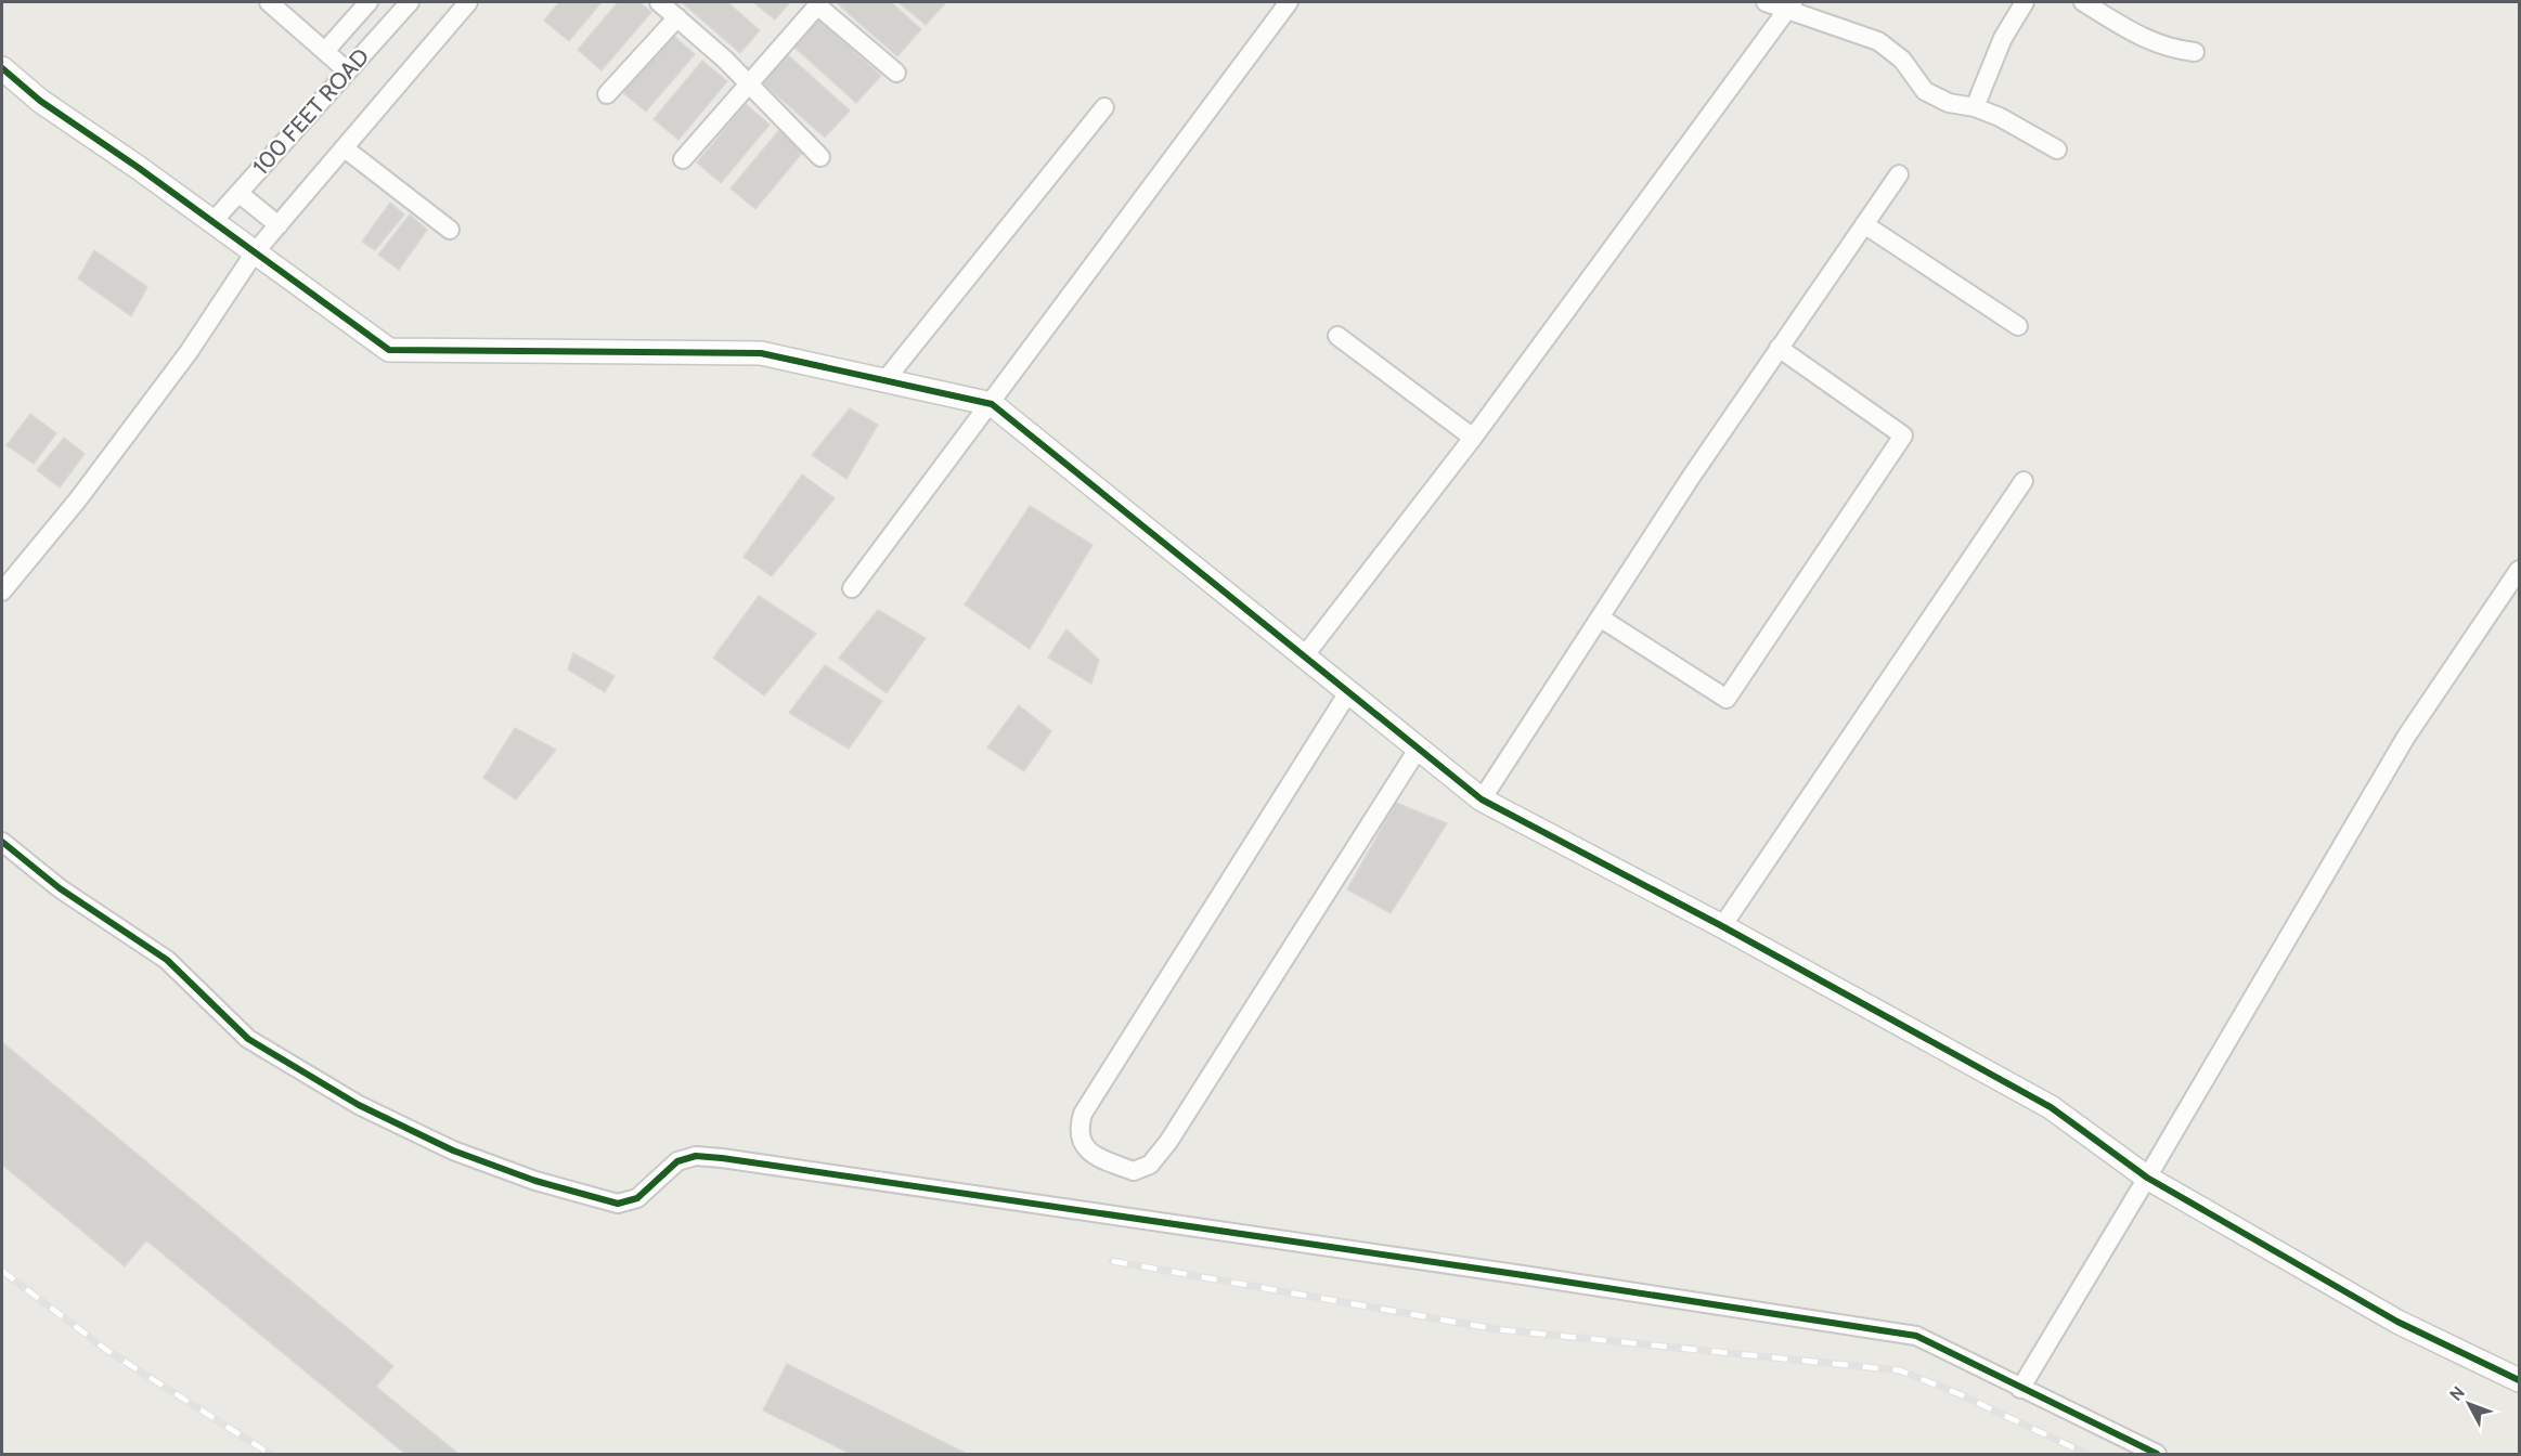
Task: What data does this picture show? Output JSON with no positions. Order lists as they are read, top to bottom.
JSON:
{
  "streets": {
    "street": ["100 FEET ROAD"]
  },
  "north": "top left"
}
